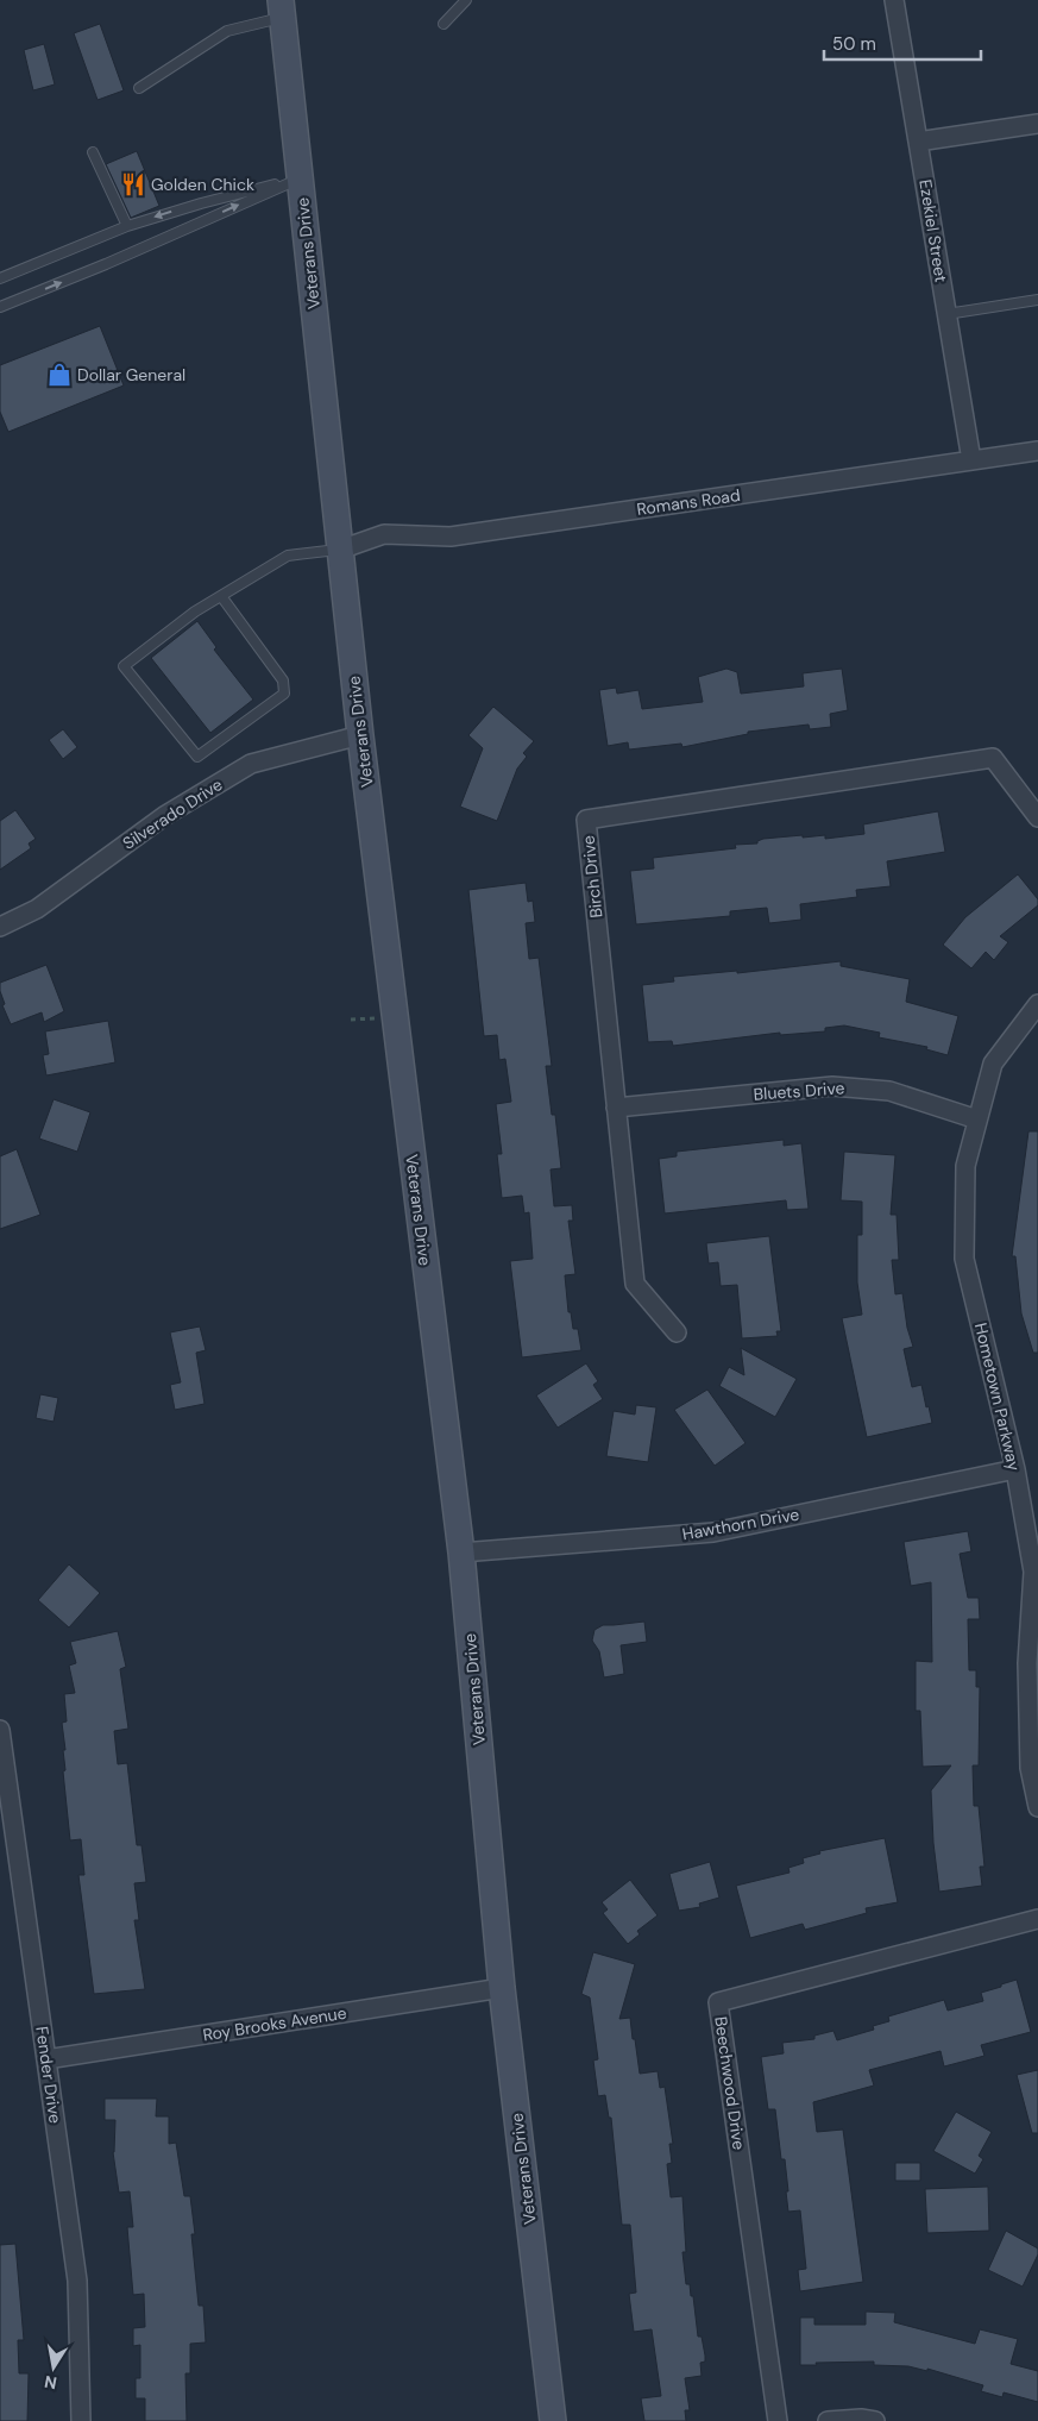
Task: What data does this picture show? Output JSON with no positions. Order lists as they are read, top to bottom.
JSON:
{
  "streets": {
    "main road": ["Veterans Drive"],
    "street": [
      "Ezekiel Street",
      "Romans Road",
      "Silverado Drive",
      "Birch Drive",
      "Bluets Drive",
      "Hometown Parkway",
      "Hawthorn Drive",
      "Roy Brooks Avenue",
      "Fender Drive",
      "Beechwood Drive"
    ]
  },
  "crossings": [
    ["Ezekiel Street", "Romans Road"],
    ["Veterans Drive", "Romans Road"],
    ["Veterans Drive", "Silverado Drive"],
    ["Veterans Drive", "Hawthorn Drive"],
    ["Veterans Drive", "Roy Brooks Avenue"],
    ["Birch Drive", "Bluets Drive"],
    ["Bluets Drive", "Hometown Parkway"],
    ["Hometown Parkway", "Hawthorn Drive"],
    ["Roy Brooks Avenue", "Fender Drive"]
  ],
  "places": {
    "restaurant": ["Golden Chick"],
    "shop": ["Dollar General"]
  },
  "scale_bar": "50 m",
  "north": "bottom"
}
